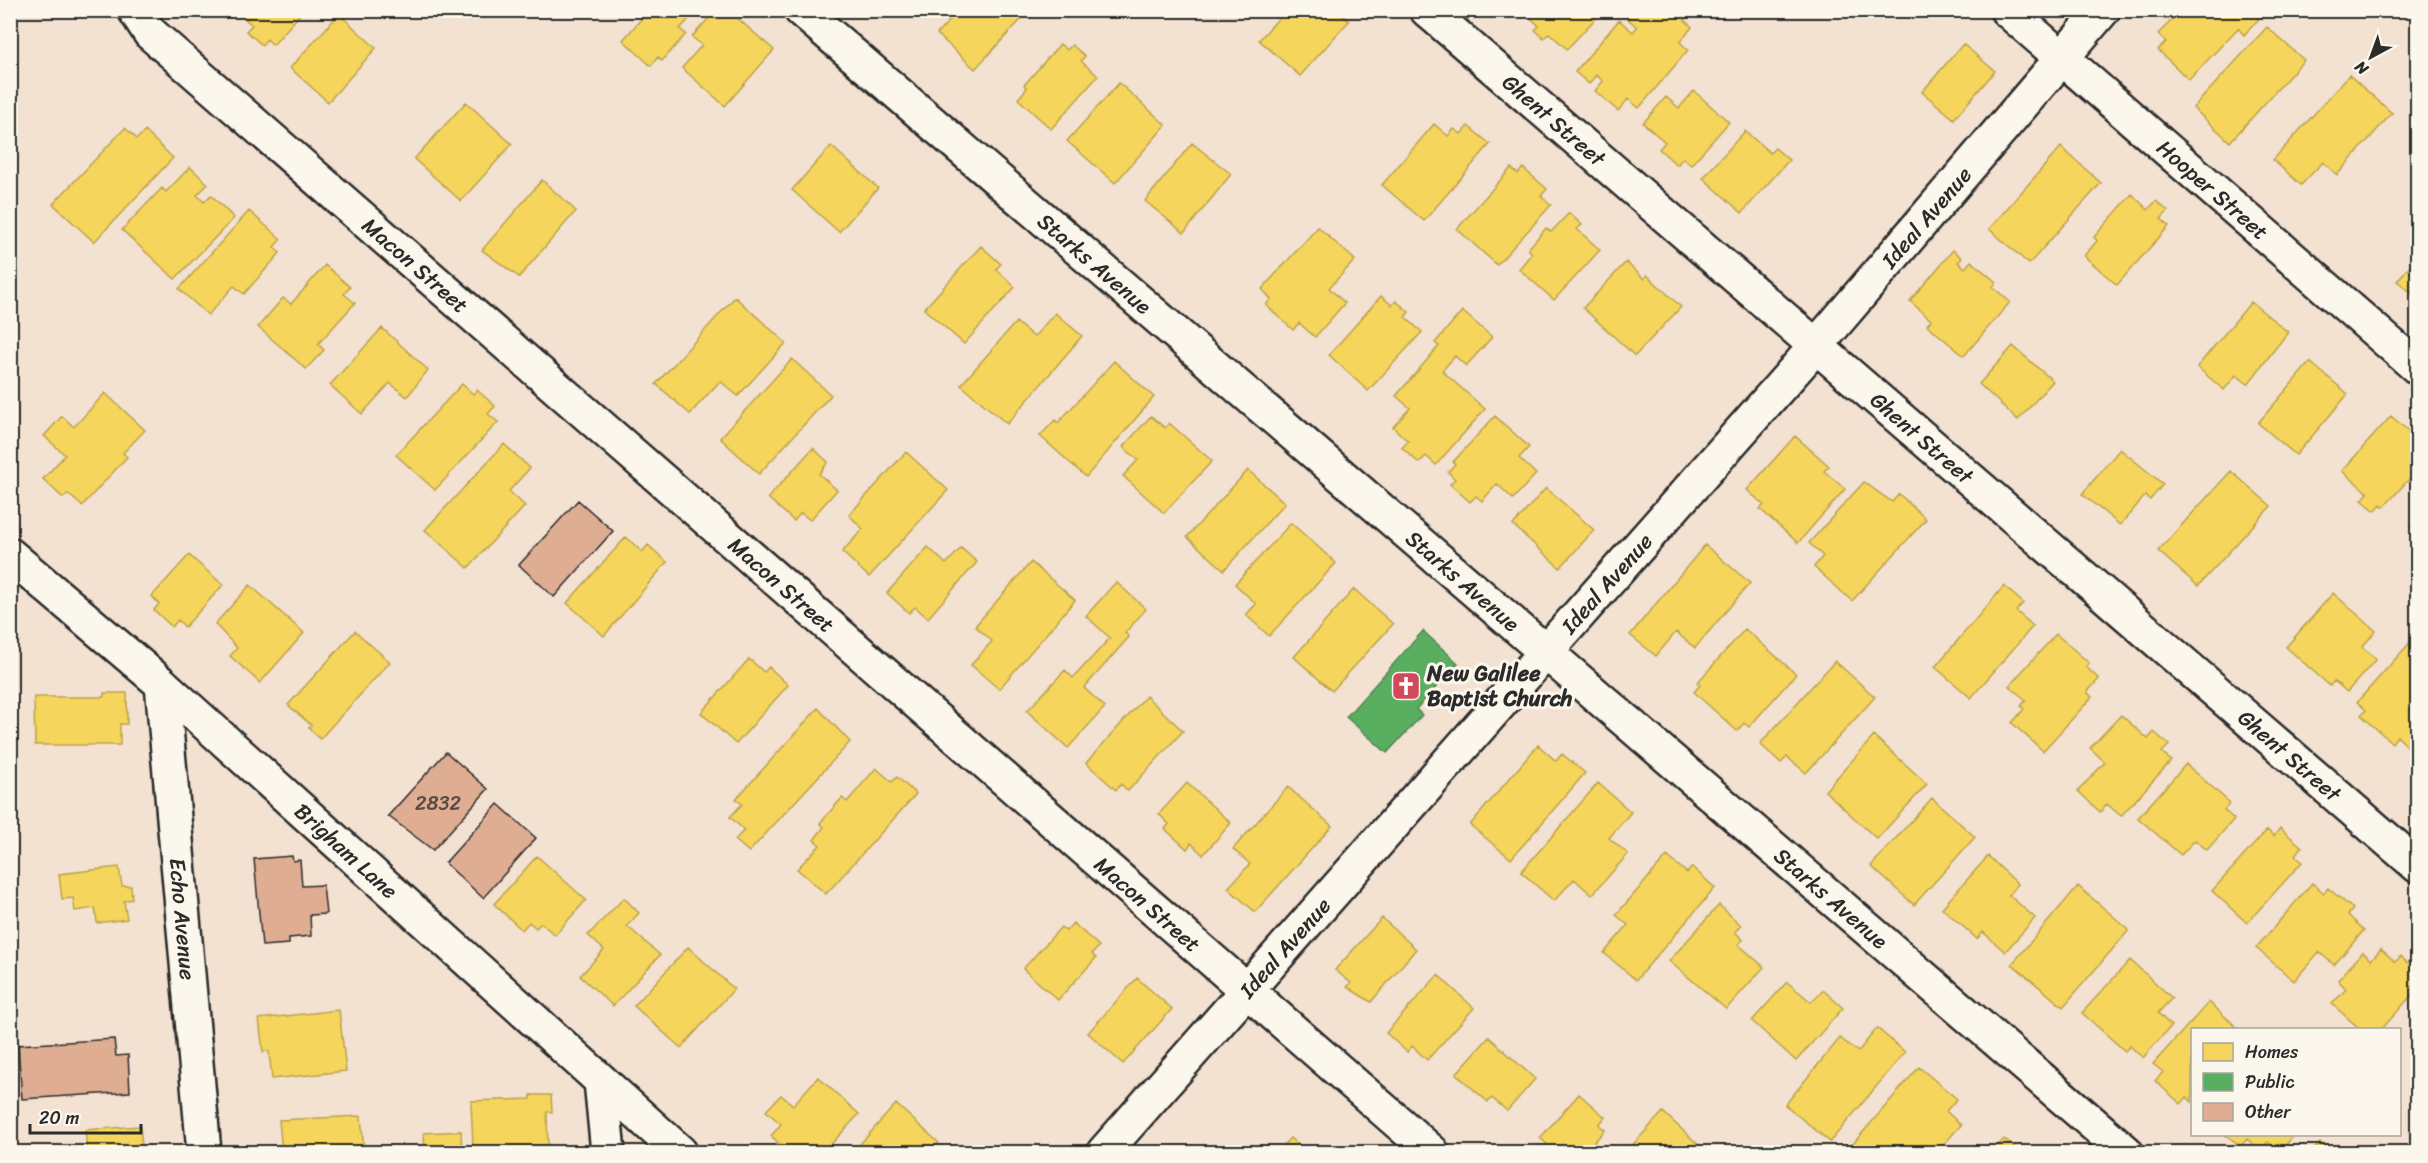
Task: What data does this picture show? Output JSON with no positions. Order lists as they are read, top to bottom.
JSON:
{
  "streets": {
    "street": [
      "Ghent Street",
      "Hooper Street",
      "Ideal Avenue",
      "Macon Street",
      "Starks Avenue",
      "Brigham Lane",
      "Echo Avenue"
    ]
  },
  "crossings": [
    ["Ghent Street", "Ideal Avenue"],
    ["Hooper Street", "Ideal Avenue"],
    ["Ideal Avenue", "Macon Street"],
    ["Ideal Avenue", "Starks Avenue"],
    ["Brigham Lane", "Echo Avenue"]
  ],
  "places": {
    "church": ["New Galilee Baptist Church"]
  },
  "house_numbers": ["2832"],
  "legend": ["Homes", "Public", "Other"],
  "scale_bar": "20 m",
  "north": "bottom left"
}
